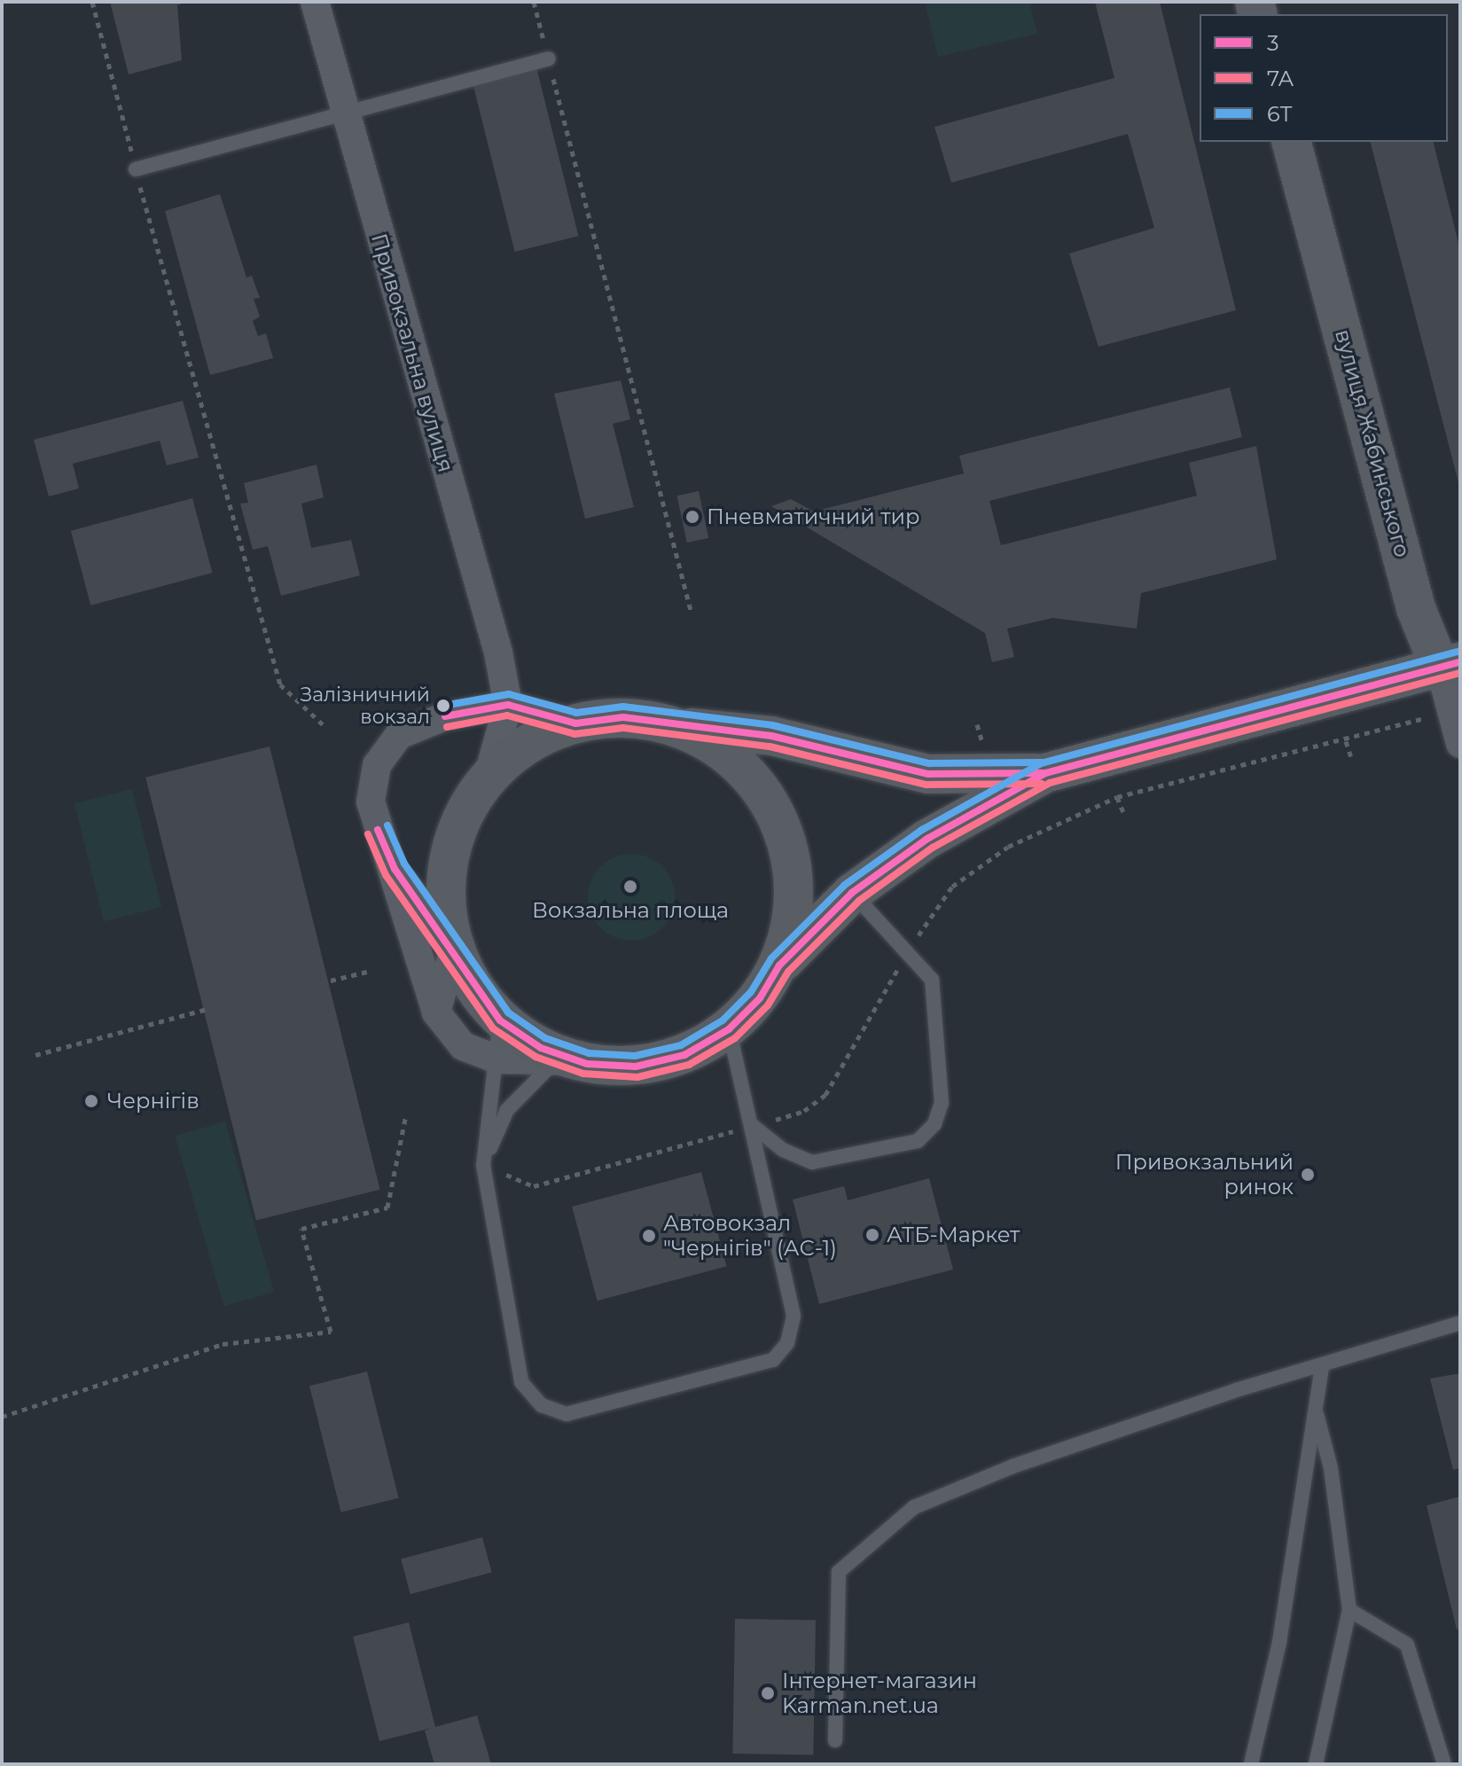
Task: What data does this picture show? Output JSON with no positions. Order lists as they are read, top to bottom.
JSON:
{
  "streets": {
    "main road": ["вулиця Жабинського"],
    "street": ["Привокзальна вулиця"]
  },
  "places": [
    "Пневматичний тир",
    "Залізничний вокзал",
    "Вокзальна площа",
    "Чернігів",
    "Привокзальний ринок",
    "АТБ-Маркет",
    "Автовокзал \"Чернігів\" (АС-1)",
    "Інтернет-магазин Karman.net.ua"
  ],
  "lines": ["transit line 6Т", "transit line 3", "transit line 7А"],
  "legend": ["3", "7А", "6Т"]
}
